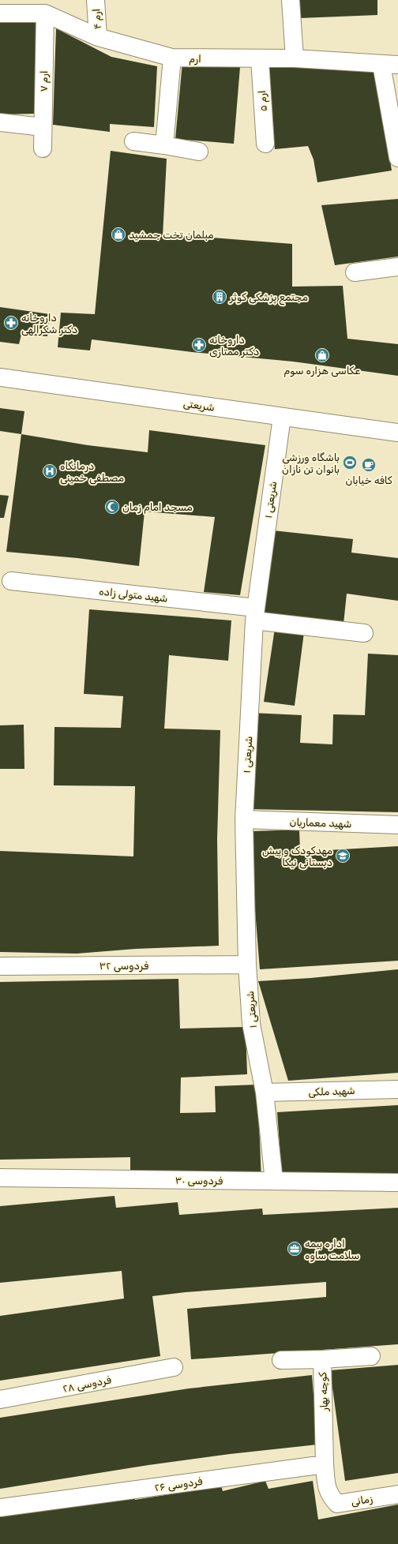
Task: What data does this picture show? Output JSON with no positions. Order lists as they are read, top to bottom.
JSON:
{
  "streets": {
    "street": [
      "ارم ۴",
      "ارم",
      "ارم ۷",
      "ارم ۵",
      "شریعتی",
      "شریعتی ۱",
      "شهید متولی زاده",
      "شهید معماریان",
      "فردوسی ۳۲",
      "شهید ملکی",
      "فردوسی ۳۰",
      "فردوسی ۲۸",
      "کوچه بهار",
      "فردوسی ۲۶",
      "زمانی"
    ]
  },
  "crossings": [
    ["ارم ۴", "ارم"],
    ["ارم", "ارم ۷"],
    ["ارم", "ارم ۵"],
    ["شریعتی", "شریعتی ۱"],
    ["شریعتی ۱", "شهید متولی زاده"],
    ["شریعتی ۱", "شهید معماریان"],
    ["شریعتی ۱", "فردوسی ۳۲"],
    ["شریعتی ۱", "شهید ملکی"],
    ["شریعتی ۱", "فردوسی ۳۰"],
    ["کوچه بهار", "فردوسی ۲۶"],
    ["کوچه بهار", "زمانی"],
    ["فردوسی ۲۶", "زمانی"]
  ],
  "places": {
    "shop": ["مبلمان تخت جمشید", "عکاسی هزاره سوم"],
    "building": ["مجتمع پزشکی کوثر"],
    "pharmacy": ["داروخانه دکتر شکرالهی", "داروخانه دکتر ممتازی"],
    "sports": ["باشگاه ورزشی بانوان تن نازان"],
    "cafe": ["کافه خیابان"],
    "hospital": ["درمانگاه مصطفی خمینی"],
    "mosque": ["مسجد امام زمان"],
    "school or university": ["مهدکودک و پیش دبستانی نیکا"],
    "office": ["اداره بیمه سلامت ساوه"]
  }
}
